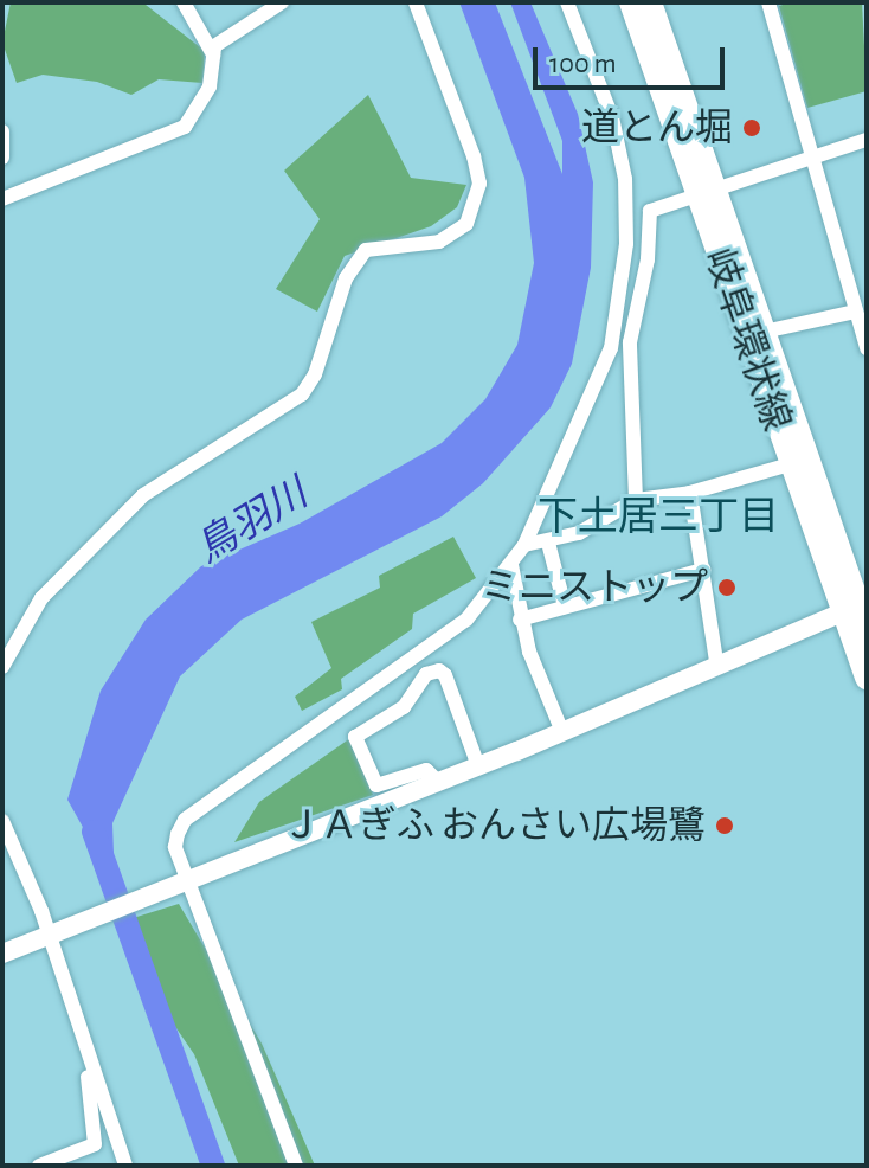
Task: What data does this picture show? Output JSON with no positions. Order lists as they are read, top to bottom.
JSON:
{
  "streets": {
    "main road": ["岐阜環状線"]
  },
  "districts": ["下土居三丁目"],
  "water": ["鳥羽川"],
  "places": ["道とん堀", "ミニストップ", "ＪＡぎふ おんさい広場鷺"],
  "scale_bar": "100 m"
}
